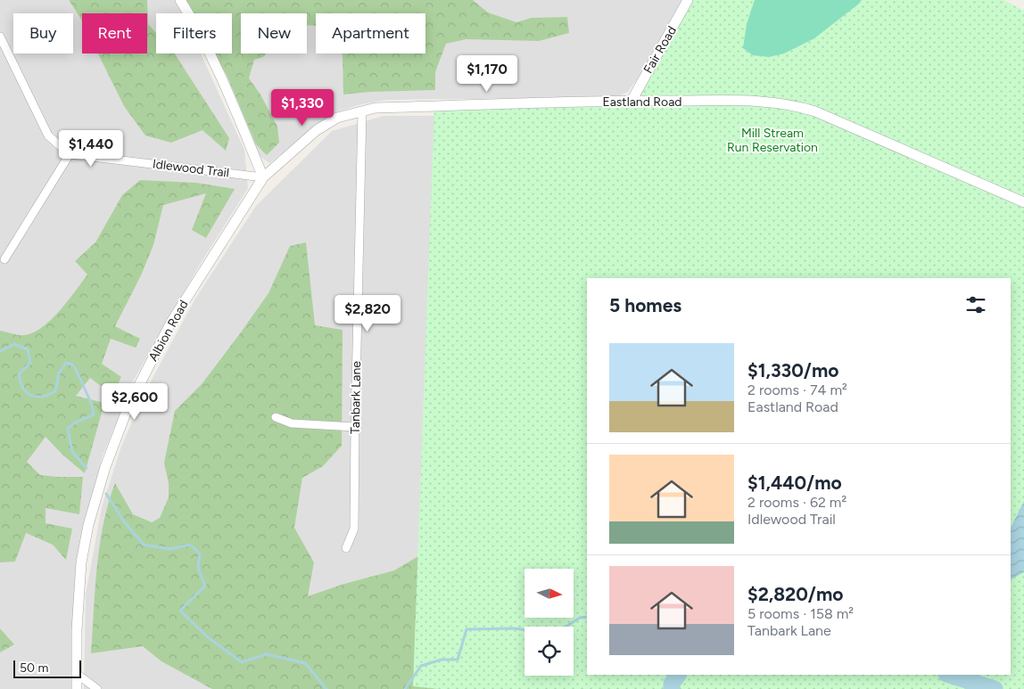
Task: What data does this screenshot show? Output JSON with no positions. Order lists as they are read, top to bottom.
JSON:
{
  "streets": {
    "street": [
      "Fair Road",
      "Eastland Road",
      "Idlewood Trail",
      "Albion Road",
      "Tanbark Lane"
    ]
  },
  "crossings": [
    ["Fair Road", "Eastland Road"],
    ["Eastland Road", "Idlewood Trail"],
    ["Eastland Road", "Albion Road"],
    ["Eastland Road", "Tanbark Lane"],
    ["Idlewood Trail", "Albion Road"]
  ],
  "parks": ["Mill Stream Run Reservation"],
  "scale_bar": "50 m",
  "north": "right",
  "page": {
    "chip": [
      "Buy",
      "Rent",
      "Filters",
      "New",
      "Apartment"
    ],
    "price": [
      "$1,170",
      "$1,330",
      "$1,440",
      "$2,820",
      "$2,600"
    ],
    "heading": "5 homes",
    "list": [
      {
        "name": "$1,330/mo",
        "note": "2 rooms · 74 m² · Eastland Road"
      },
      {
        "name": "$1,440/mo",
        "note": "2 rooms · 62 m² · Idlewood Trail"
      },
      {
        "name": "$2,820/mo",
        "note": "5 rooms · 158 m² · Tanbark Lane"
      }
    ],
    "scale": "50 m"
  }
}
